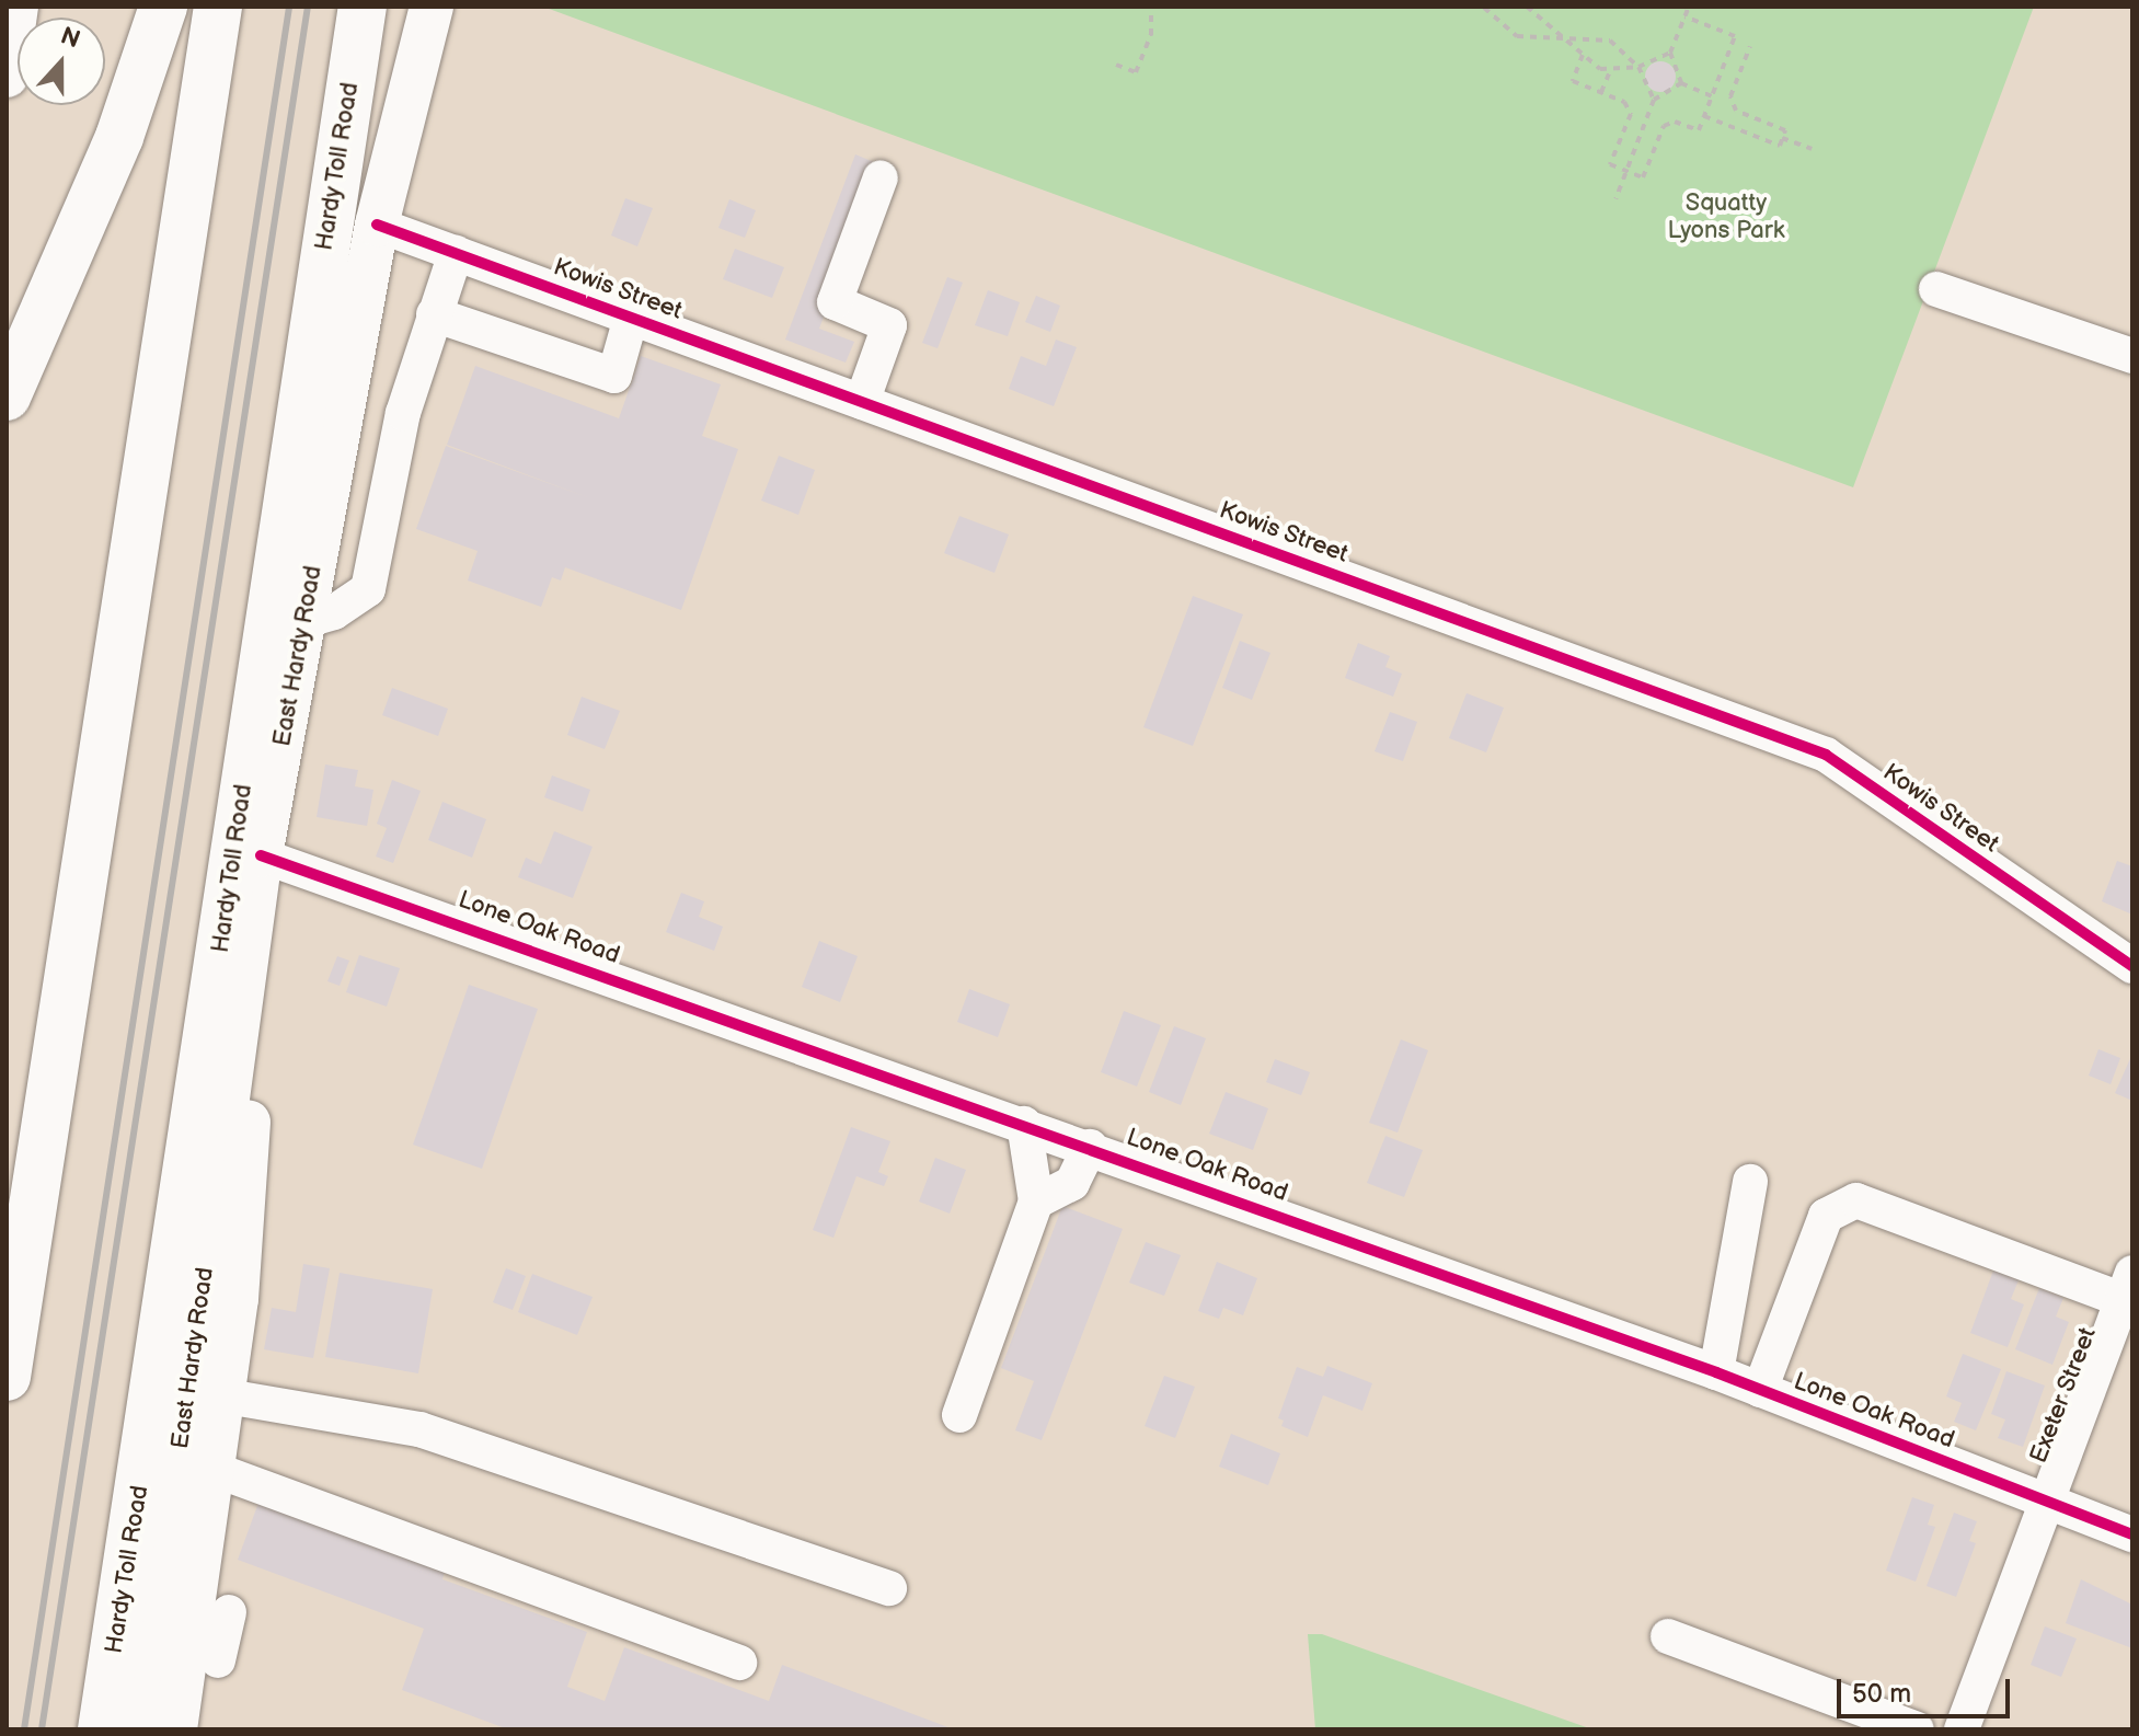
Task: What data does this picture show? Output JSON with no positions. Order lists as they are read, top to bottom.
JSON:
{
  "streets": {
    "highway": ["Hardy Toll Road"],
    "main road": ["East Hardy Road"],
    "street": ["Kowis Street", "Lone Oak Road", "Exeter Street"]
  },
  "crossings": [
    ["Kowis Street", "East Hardy Road"],
    ["East Hardy Road", "Lone Oak Road"],
    ["Lone Oak Road", "Exeter Street"]
  ],
  "parks": ["Squatty Lyons Park"],
  "scale_bar": "50 m",
  "north": "top"
}
